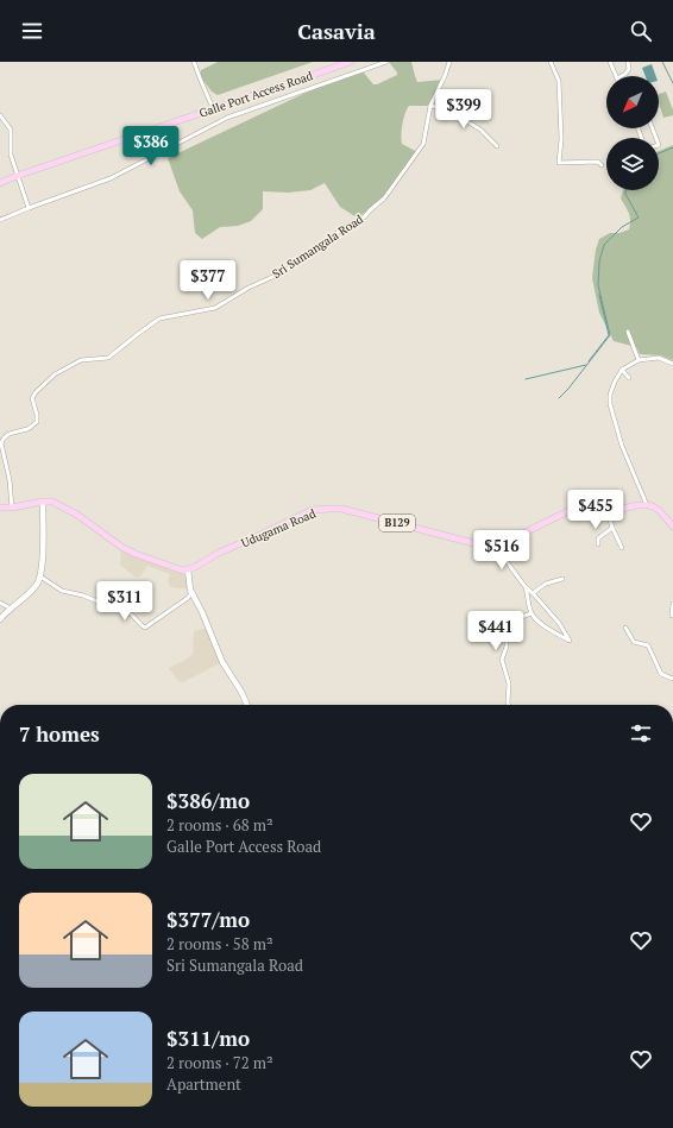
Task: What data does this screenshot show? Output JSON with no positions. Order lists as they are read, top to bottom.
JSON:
{
  "streets": {
    "main road": ["Galle Port Access Road", "B129", "Udugama Road"],
    "street": ["Sri Sumangala Road"]
  },
  "north": "bottom left",
  "page": {
    "header": "Casavia",
    "price": [
      "$399",
      "$386",
      "$377",
      "$455",
      "$516",
      "$311",
      "$441"
    ],
    "heading": "7 homes",
    "list": [
      {
        "name": "$386/mo",
        "note": "2 rooms · 68 m² · Galle Port Access Road"
      },
      {
        "name": "$377/mo",
        "note": "2 rooms · 58 m² · Sri Sumangala Road"
      },
      {
        "name": "$311/mo",
        "note": "2 rooms · 72 m² · Apartment"
      }
    ]
  }
}
